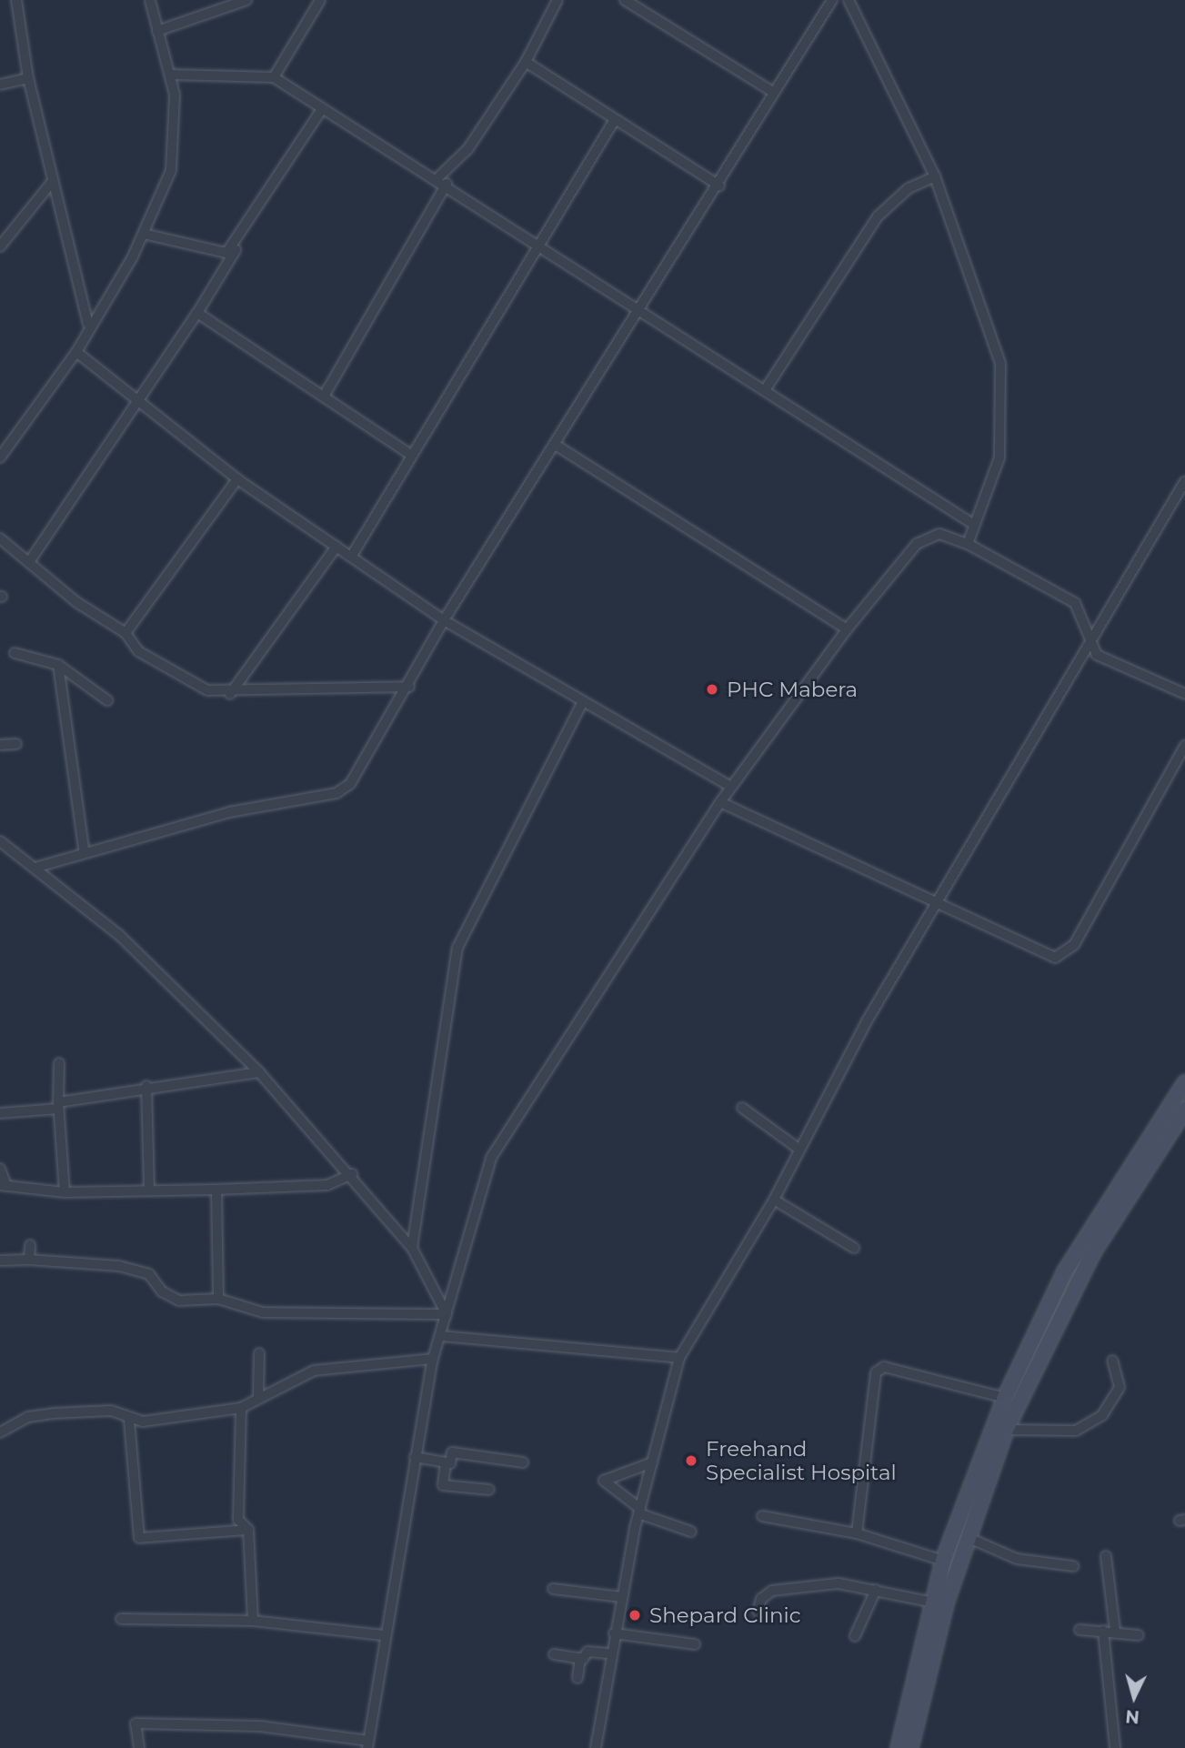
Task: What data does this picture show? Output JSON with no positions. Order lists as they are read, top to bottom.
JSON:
{
  "places": ["PHC Mabera", "Freehand Specialist Hospital", "Shepard Clinic"],
  "north": "bottom"
}
